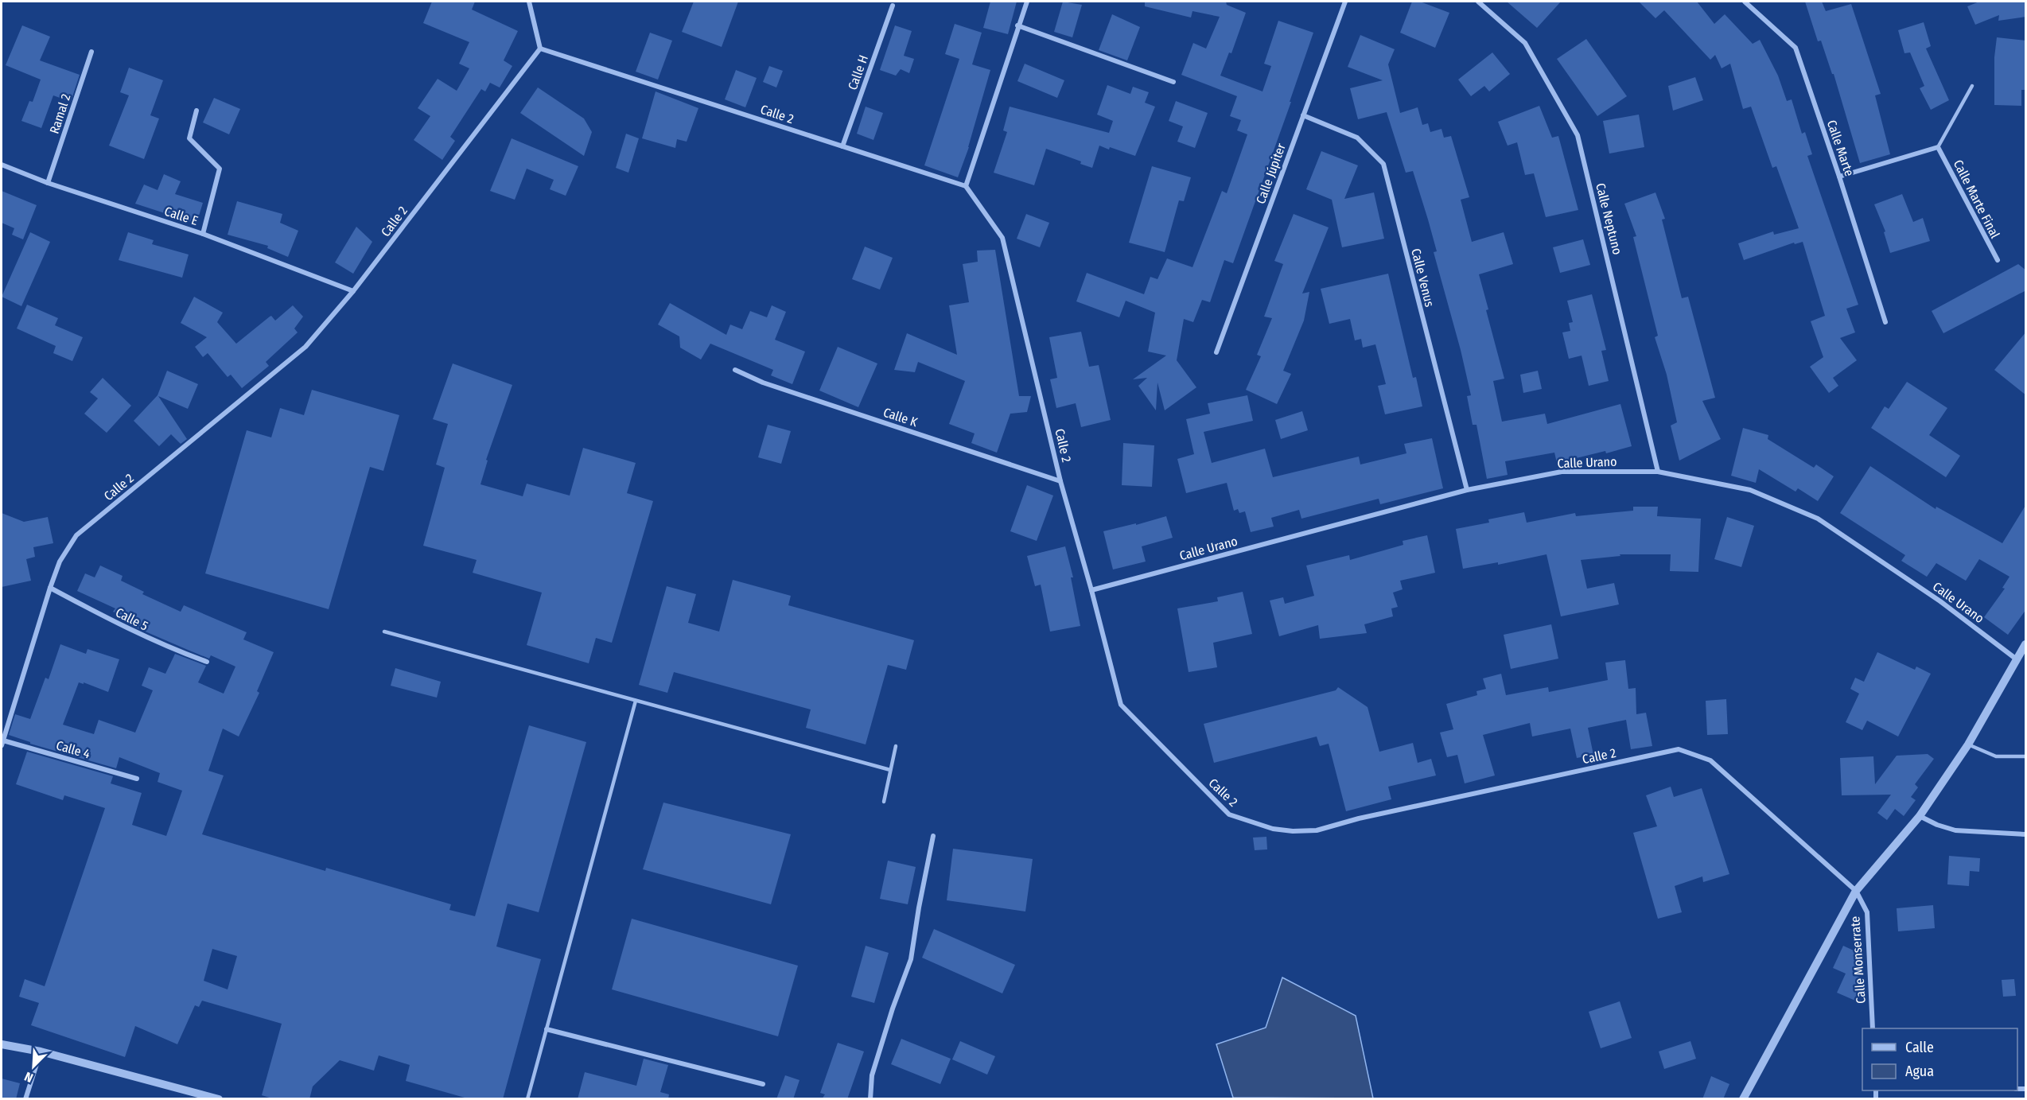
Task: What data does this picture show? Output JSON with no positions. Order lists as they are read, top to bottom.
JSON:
{
  "streets": {
    "street": [
      "Calle H",
      "Ramal 2",
      "Calle 2",
      "Calle Marte",
      "Calle Júpiter",
      "Calle Marte Final",
      "Calle E",
      "Calle Neptuno",
      "Calle Venus",
      "Calle K",
      "Calle Urano",
      "Calle 5",
      "Calle 4",
      "Calle Monserrate"
    ]
  },
  "crossings": [
    ["Calle H", "Calle 2"],
    ["Ramal 2", "Calle E"],
    ["Calle 2", "Calle E"],
    ["Calle 2", "Calle K"],
    ["Calle 2", "Calle Urano"],
    ["Calle 2", "Calle 5"],
    ["Calle 2", "Calle 4"],
    ["Calle 2", "Calle Monserrate"],
    ["Calle Júpiter", "Calle Venus"],
    ["Calle Neptuno", "Calle Urano"],
    ["Calle Venus", "Calle Urano"]
  ],
  "legend": ["Calle", "Agua"],
  "north": "bottom left"
}
